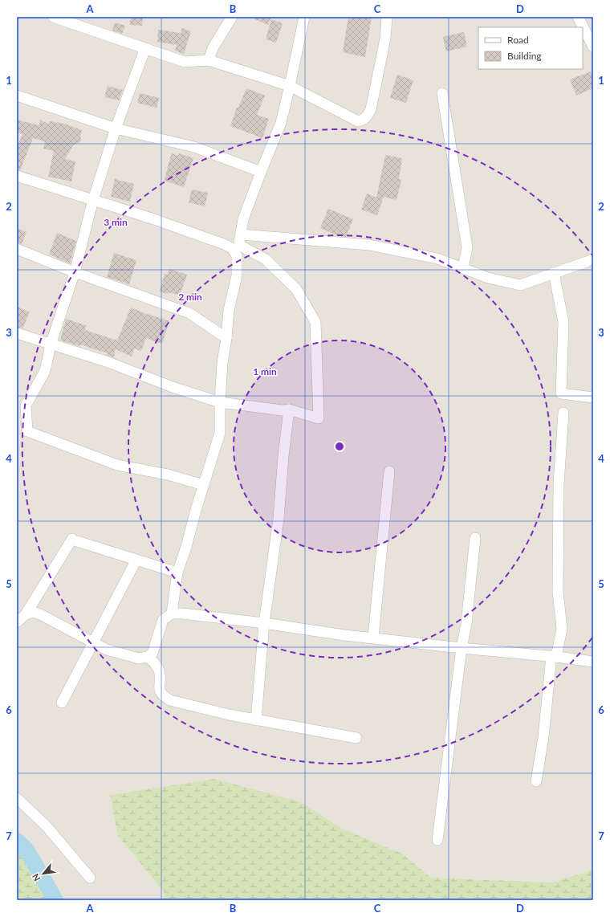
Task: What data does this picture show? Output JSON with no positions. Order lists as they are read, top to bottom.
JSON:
{
  "legend": ["Road", "Building"],
  "north": "bottom left",
  "grid": {
    "columns": [
      "A",
      "B",
      "C",
      "D"
    ],
    "rows": [
      "1",
      "2",
      "3",
      "4",
      "5",
      "6",
      "7"
    ]
  },
  "rings": ["3 min", "2 min", "1 min"]
}
